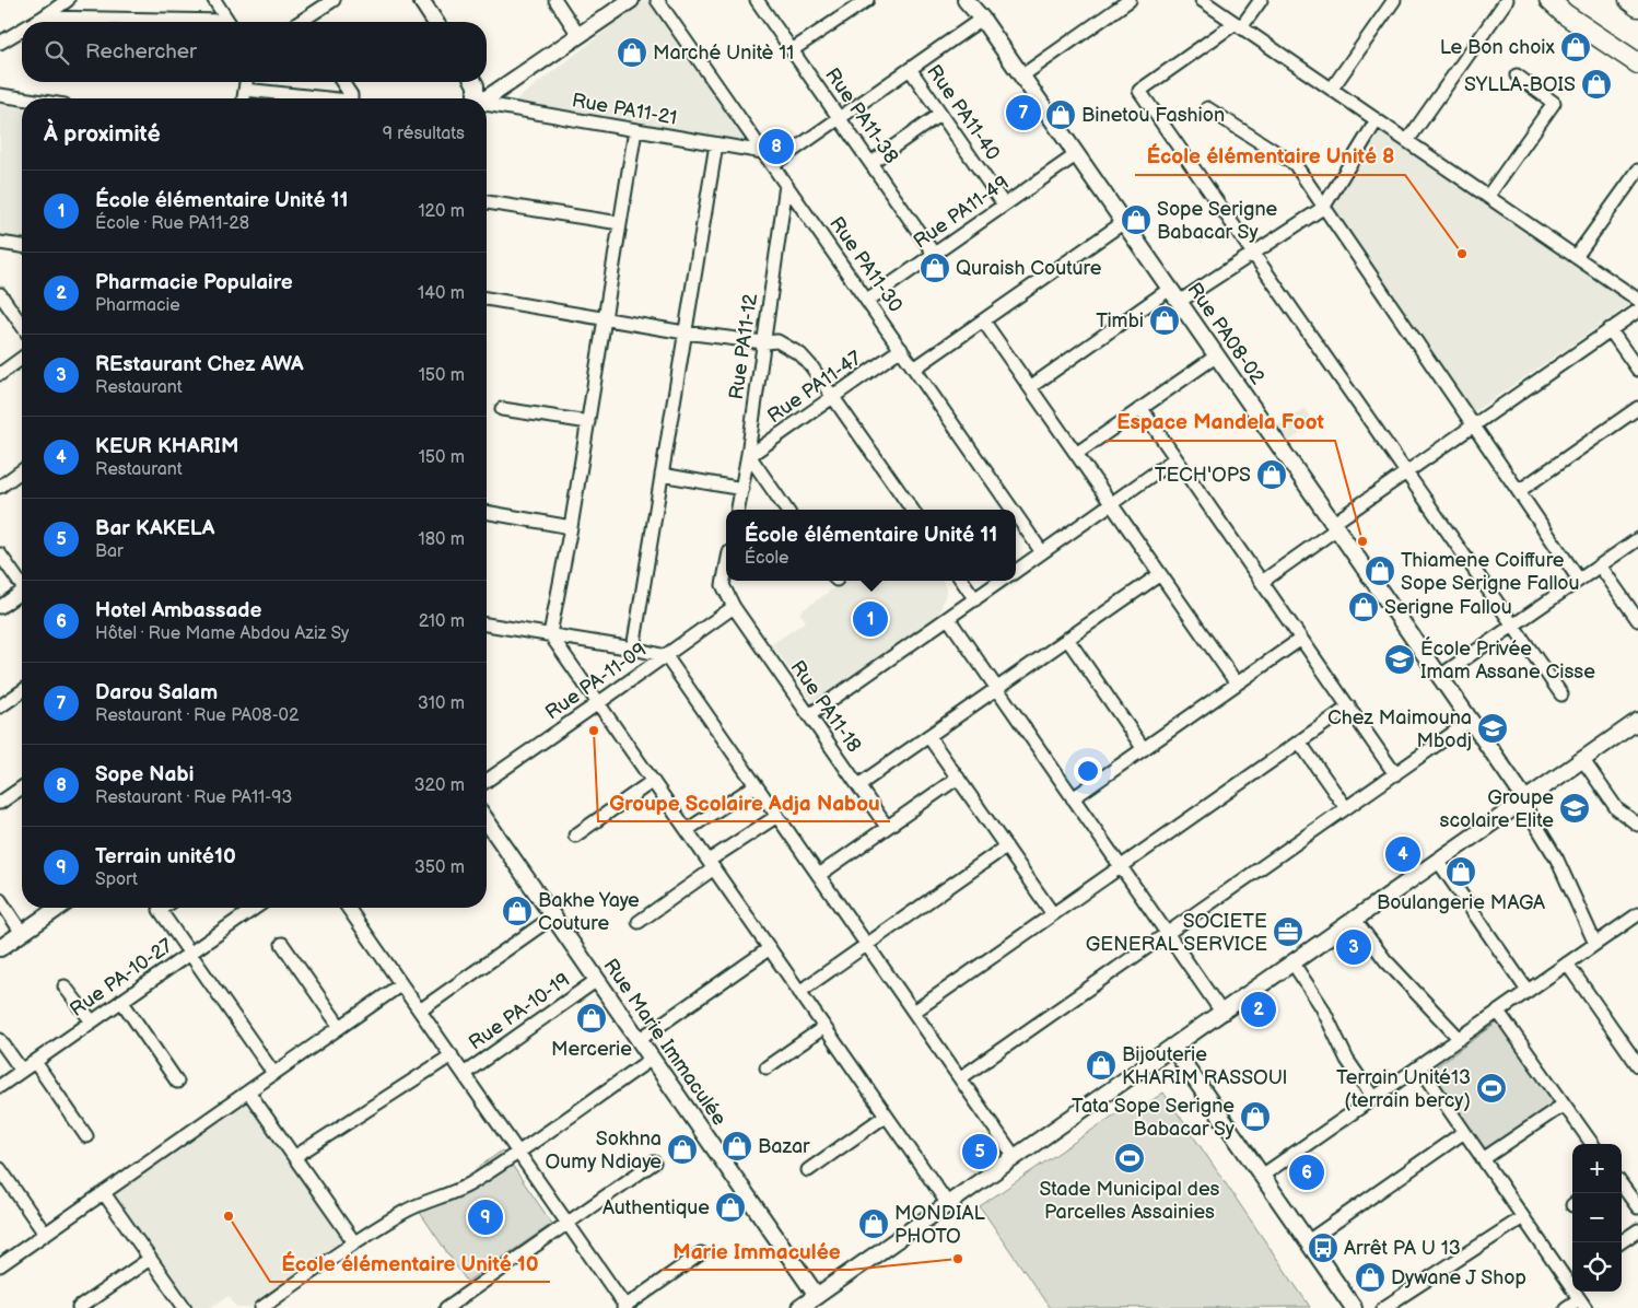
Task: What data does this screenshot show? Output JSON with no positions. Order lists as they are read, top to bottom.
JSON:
{
  "streets": {
    "street": [
      "Rue PA11-21",
      "Rue PA11-40",
      "Rue PA11-38",
      "Rue PA11-49",
      "Rue PA11-30",
      "Rue PA08-02",
      "Rue PA11-12",
      "Rue PA11-47",
      "Rue PA-11-09",
      "Rue PA11-18",
      "Rue PA-10-27",
      "Rue PA-10-19",
      "Rue Marie Immaculée"
    ]
  },
  "crossings": [
    ["Rue PA11-21", "Rue PA11-30"],
    ["Rue PA11-40", "Rue PA11-49"],
    ["Rue PA11-38", "Rue PA11-49"],
    ["Rue PA11-49", "Rue PA11-30"],
    ["Rue PA11-49", "Rue PA08-02"],
    ["Rue PA11-30", "Rue PA11-12"],
    ["Rue PA11-30", "Rue PA11-47"],
    ["Rue PA11-12", "Rue PA11-47"],
    ["Rue PA-11-09", "Rue PA11-18"],
    ["Rue PA-10-19", "Rue Marie Immaculée"]
  ],
  "places": {
    "shop": [
      "Le Bon choix",
      "Marché Unitè 11",
      "SYLLA-BOIS",
      "Binetou Fashion",
      "Sope Serigne Babacar Sy",
      "Quraish Couture",
      "Timbi",
      "TECH'OPS",
      "Thiamene Coiffure Sope Serigne Fallou",
      "Serigne Fallou",
      "Boulangerie MAGA",
      "Bakhe Yaye Couture",
      "Mercerie",
      "Bijouterie KHARIM RASSOUl",
      "Tata Sope Serigne Babacar Sy",
      "Bazar",
      "Sokhna Oumy Ndiaye",
      "Authentique",
      "MONDIAL PHOTO",
      "Dywane J Shop"
    ],
    "other": [
      "École élémentaire Unité 8",
      "Espace Mandela Foot",
      "Groupe Scolaire Adja Nabou",
      "École élémentaire Unité 10",
      "Marie Immaculée"
    ],
    "school or university": ["École Privée Imam Assane Cisse", "Chez Maimouna Mbodj", "Groupe scolaire Elite"],
    "office": ["SOCIETE GENERAL SERVICE"],
    "sports": ["Terrain Unité13 (terrain bercy)", "Stade Municipal des Parcelles Assainies"],
    "bus stop": ["Arrêt PA U 13"]
  },
  "page": {
    "search": "Rechercher",
    "pins": [
      "7",
      "8",
      "1",
      "4",
      "3",
      "2",
      "5",
      "6",
      "9"
    ],
    "heading": ["À proximité", "9 résultats"],
    "list": [
      {
        "mark": "1",
        "name": "École élémentaire Unité 11",
        "note": "École · Rue PA11-28",
        "value": "120 m"
      },
      {
        "mark": "2",
        "name": "Pharmacie Populaire",
        "note": "Pharmacie",
        "value": "140 m"
      },
      {
        "mark": "3",
        "name": "REstaurant Chez AWA",
        "note": "Restaurant",
        "value": "150 m"
      },
      {
        "mark": "4",
        "name": "KEUR KHARIM",
        "note": "Restaurant",
        "value": "150 m"
      },
      {
        "mark": "5",
        "name": "Bar KAKELA",
        "note": "Bar",
        "value": "180 m"
      },
      {
        "mark": "6",
        "name": "Hotel Ambassade",
        "note": "Hôtel · Rue Mame Abdou Aziz Sy",
        "value": "210 m"
      },
      {
        "mark": "7",
        "name": "Darou Salam",
        "note": "Restaurant · Rue PA08-02",
        "value": "310 m"
      },
      {
        "mark": "8",
        "name": "Sope Nabi",
        "note": "Restaurant · Rue PA11-93",
        "value": "320 m"
      },
      {
        "mark": "9",
        "name": "Terrain unité10",
        "note": "Sport",
        "value": "350 m"
      }
    ],
    "popup": ["École élémentaire Unité 11", "École"],
    "map_buttons": ["+", "−"]
  }
}
